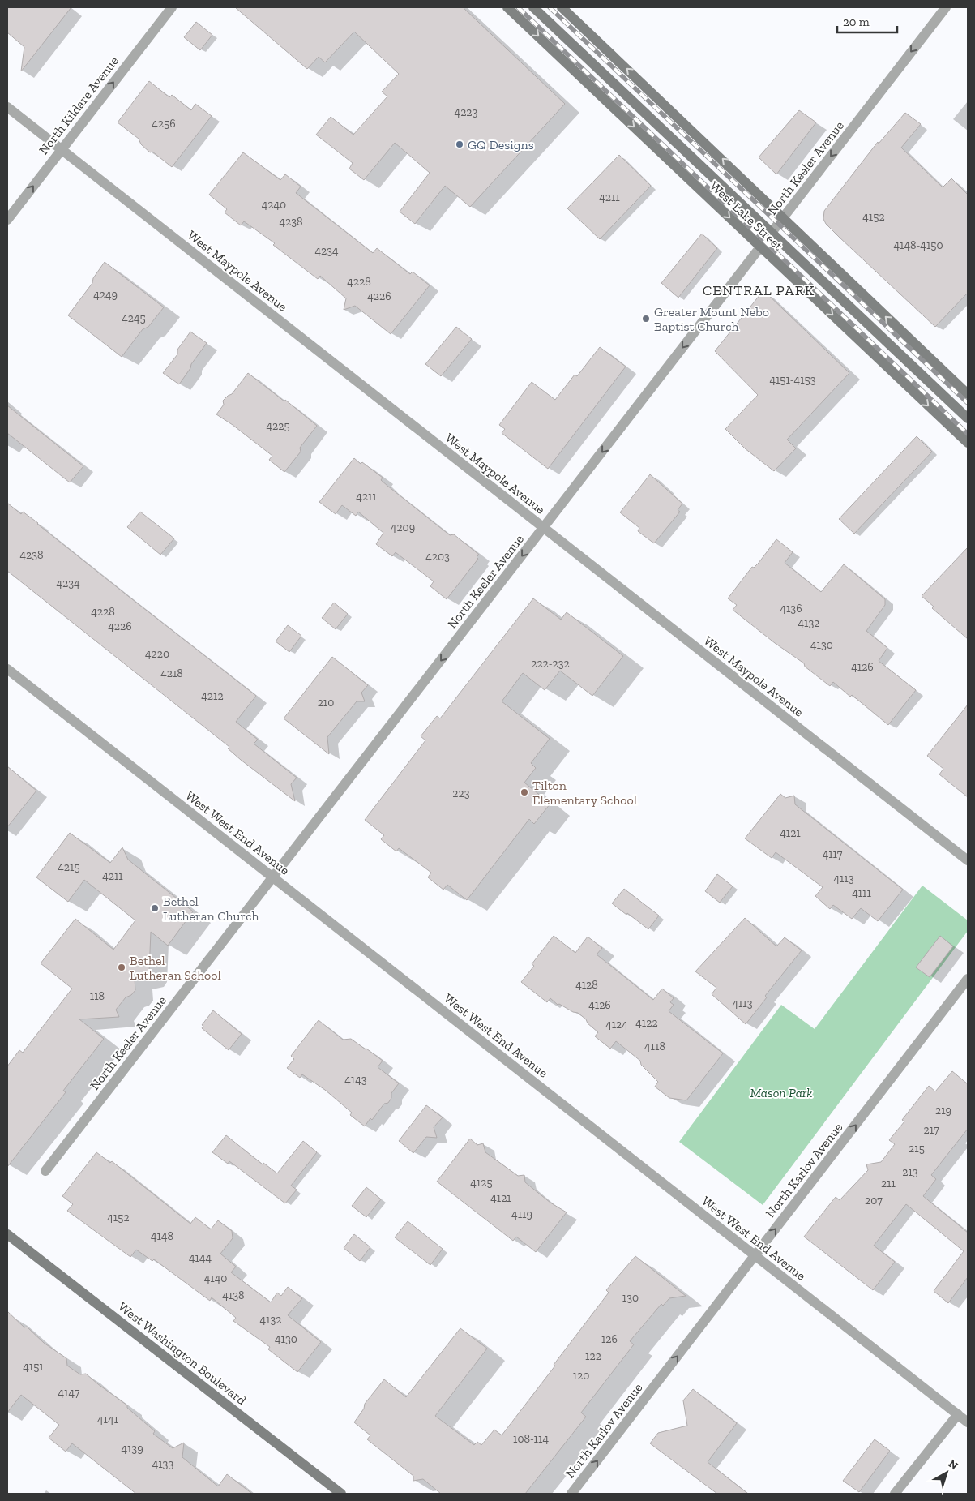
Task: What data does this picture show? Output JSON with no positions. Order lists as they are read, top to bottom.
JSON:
{
  "streets": {
    "main road": ["West Lake Street", "West Washington Boulevard"],
    "street": [
      "North Kildare Avenue",
      "North Keeler Avenue",
      "West Maypole Avenue",
      "West West End Avenue",
      "North Karlov Avenue"
    ]
  },
  "crossings": [
    ["North Kildare Avenue", "West Maypole Avenue"],
    ["North Keeler Avenue", "West Lake Street"],
    ["North Keeler Avenue", "West Maypole Avenue"],
    ["North Keeler Avenue", "West West End Avenue"],
    ["West West End Avenue", "North Karlov Avenue"]
  ],
  "one_way": ["North Kildare Avenue", "North Keeler Avenue", "North Karlov Avenue"],
  "districts": ["CENTRAL PARK"],
  "parks": ["Mason Park"],
  "places": [
    "GQ Designs",
    "Greater Mount Nebo Baptist Church",
    "Tilton Elementary School",
    "Bethel Lutheran Church",
    "Bethel Lutheran School"
  ],
  "house_numbers": [
    "4223",
    "4256",
    "4211",
    "4240",
    "4152",
    "4238",
    "4148-4150",
    "4234",
    "4228",
    "4249",
    "4226",
    "4245",
    "4151-4153",
    "4225",
    "4211",
    "4209",
    "4238",
    "4203",
    "4234",
    "4136",
    "4228",
    "4132",
    "4226",
    "4130",
    "4220",
    "222-232",
    "4126",
    "4218",
    "4212",
    "210",
    "223",
    "4121",
    "4117",
    "4215",
    "4211",
    "4113",
    "4111",
    "4128",
    "118",
    "4113",
    "4126",
    "4122",
    "4124",
    "4118",
    "4143",
    "219",
    "217",
    "215",
    "213",
    "4125",
    "211",
    "4121",
    "207",
    "4119",
    "4152",
    "4148",
    "4144",
    "4140",
    "4138",
    "130",
    "4132",
    "4130",
    "126",
    "122",
    "4151",
    "120",
    "4147",
    "4141",
    "108-114",
    "4139",
    "4133"
  ],
  "scale_bar": "20 m",
  "north": "top right"
}
